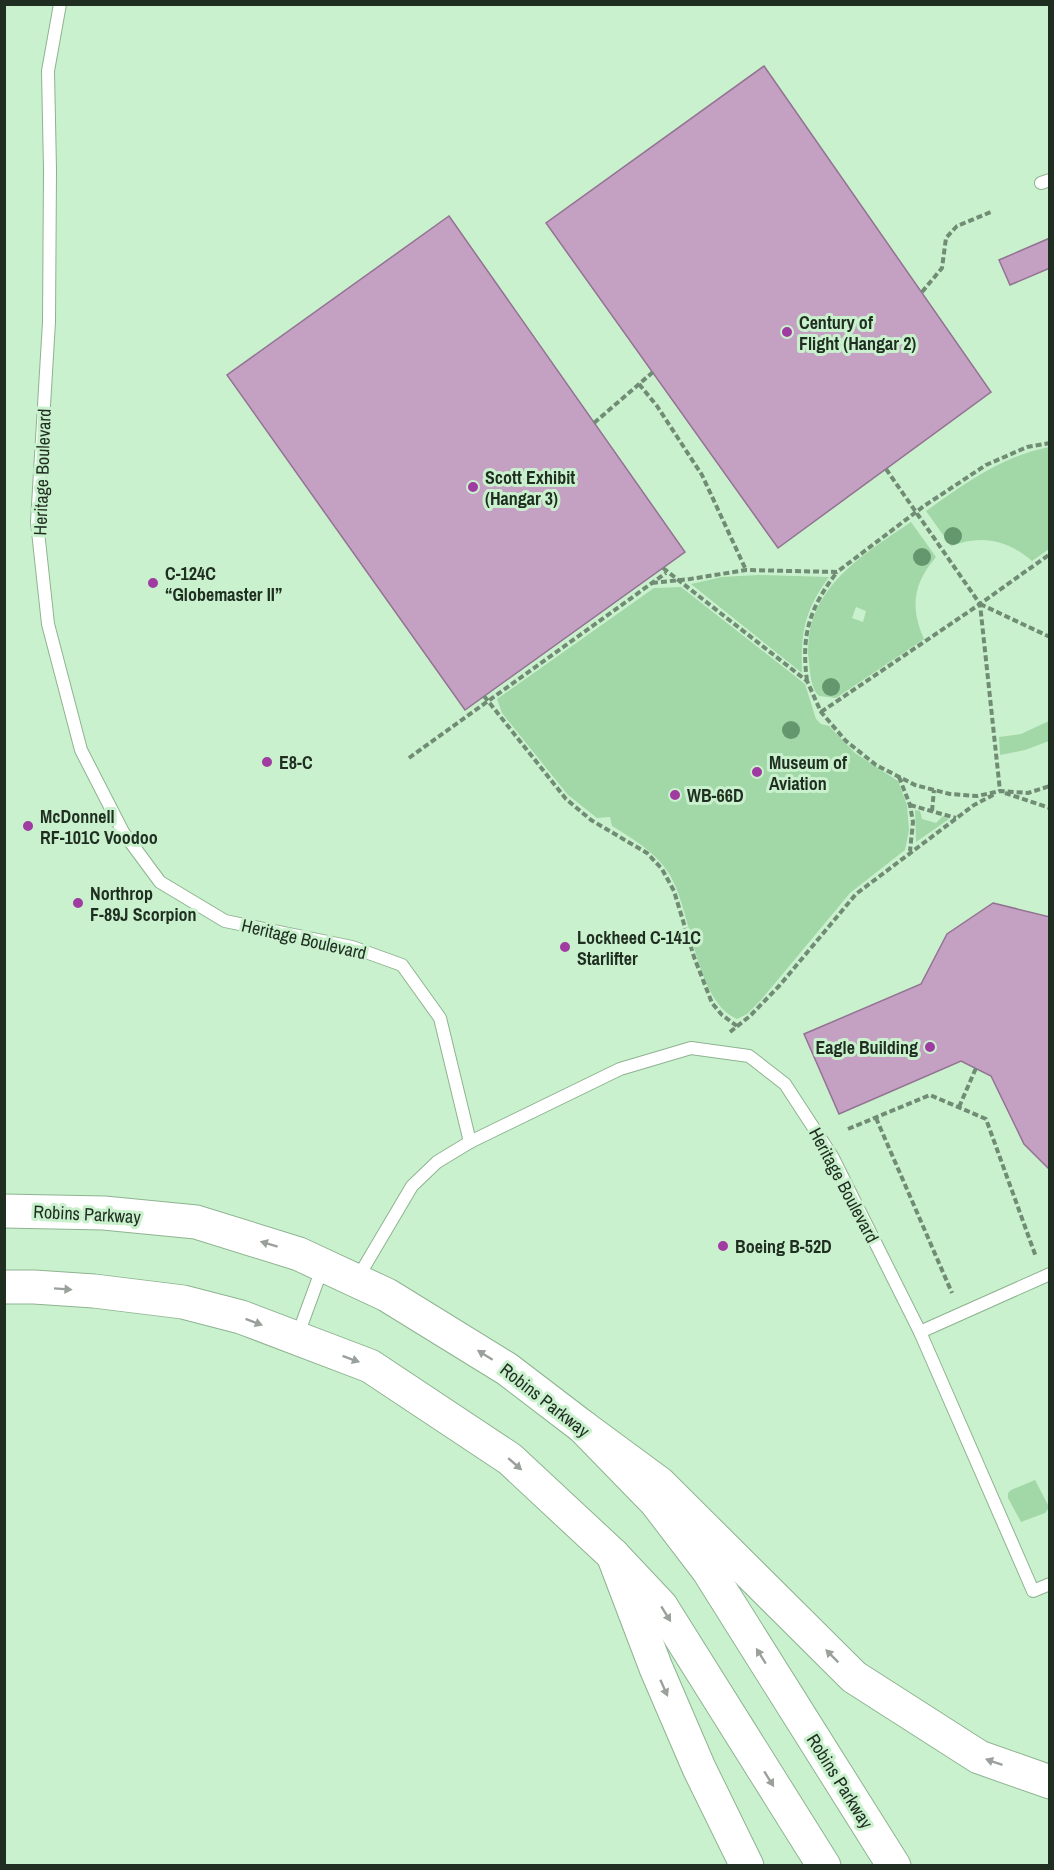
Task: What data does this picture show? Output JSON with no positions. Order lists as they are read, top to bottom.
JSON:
{
  "streets": {
    "street": ["Robins Parkway"],
    "lane": ["Heritage Boulevard"]
  },
  "places": [
    "Century of Flight (Hangar 2)",
    "Scott Exhibit (Hangar 3)",
    "C-124C “Globemaster II”",
    "E8-C",
    "Museum of Aviation",
    "WB-66D",
    "McDonnell RF-101C Voodoo",
    "Northrop F-89J Scorpion",
    "Lockheed C-141C Starlifter",
    "Eagle Building",
    "Boeing B-52D"
  ]
}
